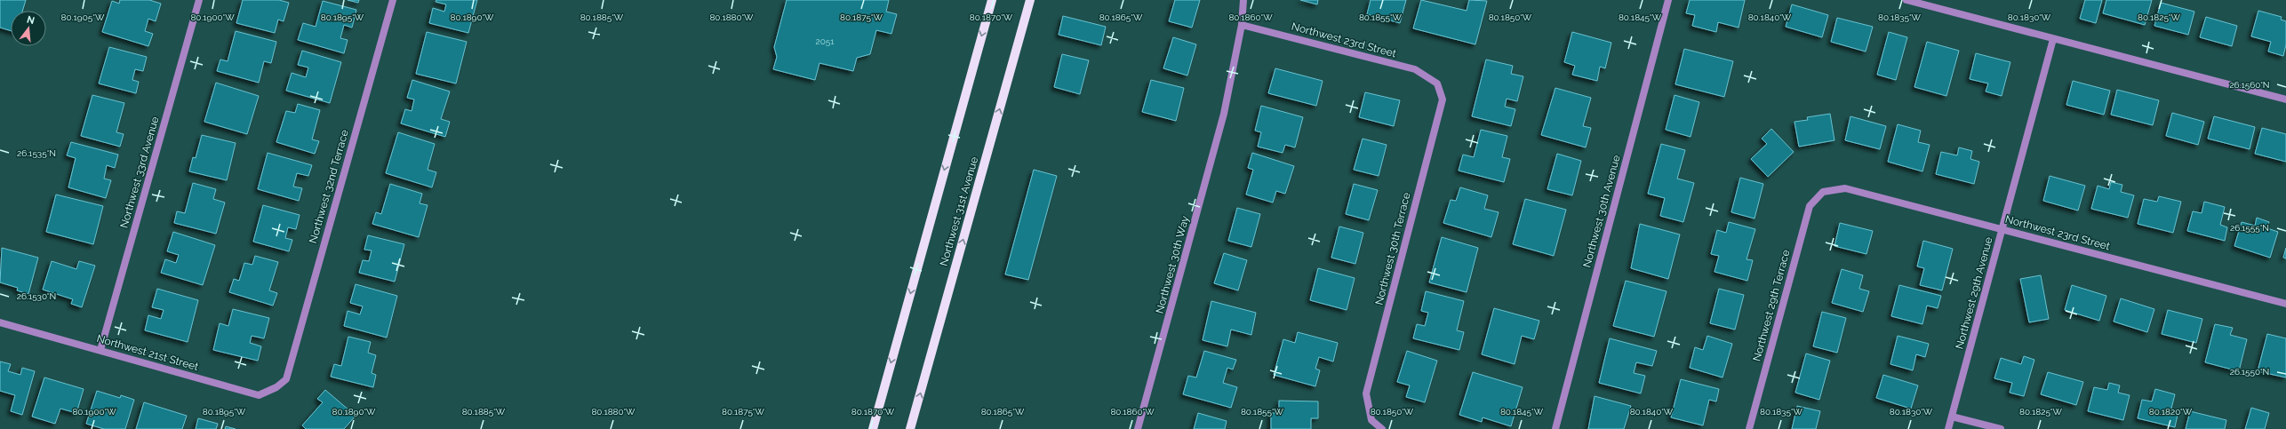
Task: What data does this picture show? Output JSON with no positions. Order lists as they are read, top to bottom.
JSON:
{
  "streets": {
    "main road": ["Northwest 31st Avenue"],
    "street": [
      "Northwest 23rd Street",
      "Northwest 33rd Avenue",
      "Northwest 32nd Terrace",
      "Northwest 30th Avenue",
      "Northwest 30th Terrace",
      "Northwest 30th Way",
      "Northwest 29th Avenue",
      "Northwest 29th Terrace",
      "Northwest 21st Street"
    ]
  },
  "crossings": [
    ["Northwest 23rd Street", "Northwest 30th Terrace"],
    ["Northwest 23rd Street", "Northwest 30th Way"],
    ["Northwest 23rd Street", "Northwest 29th Avenue"],
    ["Northwest 23rd Street", "Northwest 29th Terrace"],
    ["Northwest 33rd Avenue", "Northwest 21st Street"],
    ["Northwest 32nd Terrace", "Northwest 21st Street"]
  ],
  "house_numbers": ["2051"],
  "north": "top",
  "coordinates": [
    "80.1905°W",
    "80.1900°W",
    "80.1895°W",
    "80.1890°W",
    "80.1885°W",
    "80.1880°W",
    "80.1875°W",
    "80.1870°W",
    "80.1865°W",
    "80.1860°W",
    "80.1855°W",
    "80.1850°W",
    "80.1845°W",
    "80.1840°W",
    "80.1835°W",
    "80.1830°W",
    "80.1825°W",
    "26.1560°N",
    "26.1535°N",
    "26.1555°N",
    "26.1530°N",
    "26.1550°N",
    "80.1820°W"
  ]
}
